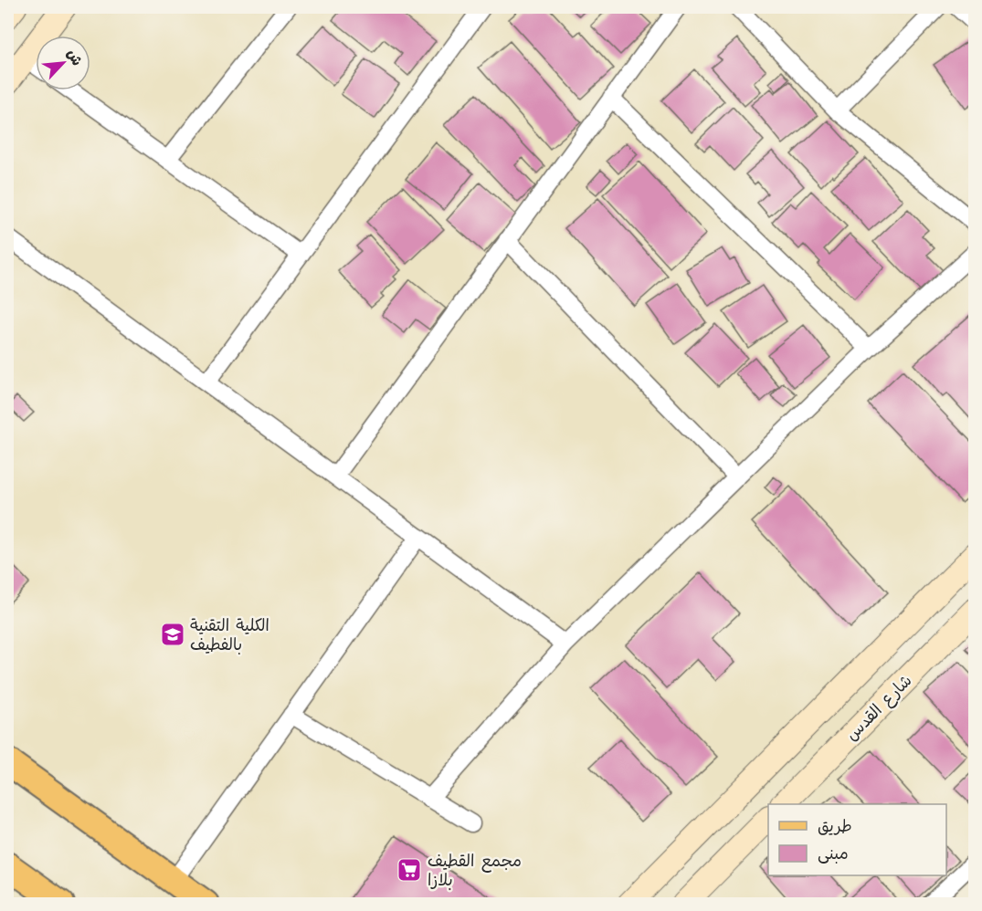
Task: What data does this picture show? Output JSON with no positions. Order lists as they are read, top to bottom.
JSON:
{
  "streets": {
    "main road": ["شارع القدس"]
  },
  "places": {
    "school or university": ["الكلية التقنية بالفطيف"],
    "supermarket": ["مجمع القطيف بلازا"]
  },
  "legend": ["طريق", "مبنى"],
  "north": "top right"
}
